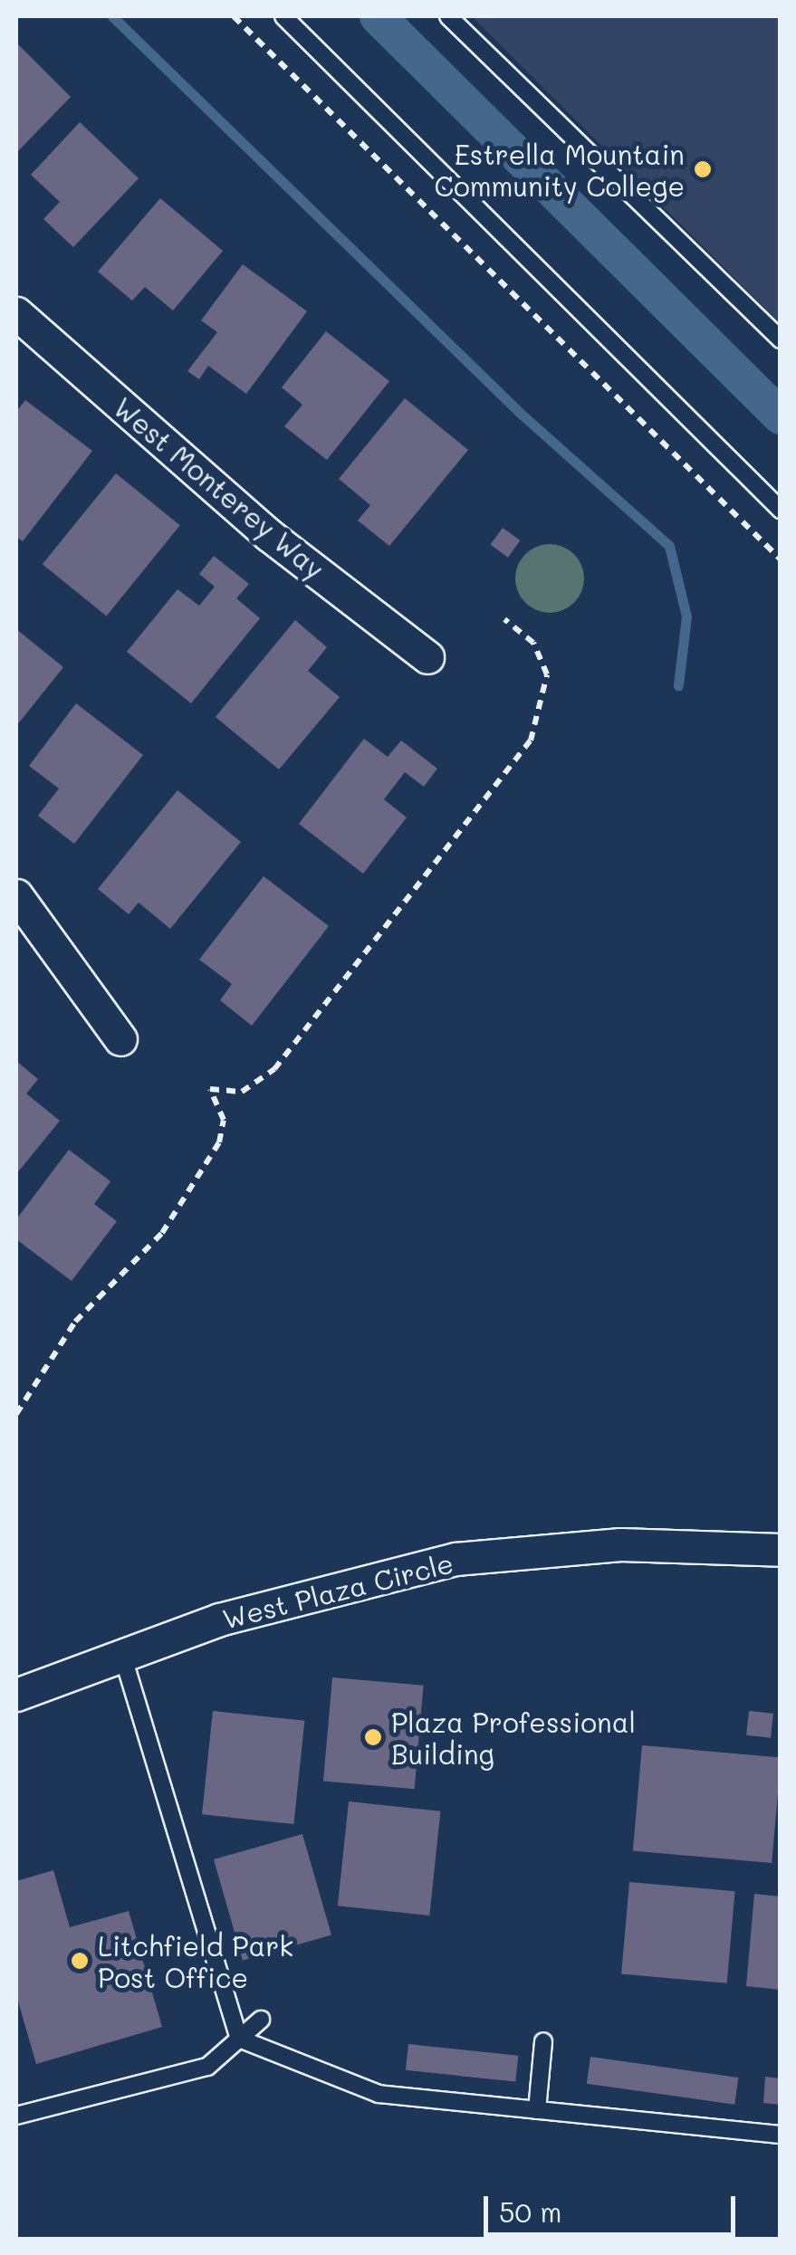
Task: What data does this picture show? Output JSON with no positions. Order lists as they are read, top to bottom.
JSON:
{
  "streets": {
    "street": ["West Monterey Way", "West Plaza Circle"]
  },
  "places": ["Estrella Mountain Community College", "Plaza Professional Building", "Litchfield Park Post Office"],
  "scale_bar": "50 m"
}
